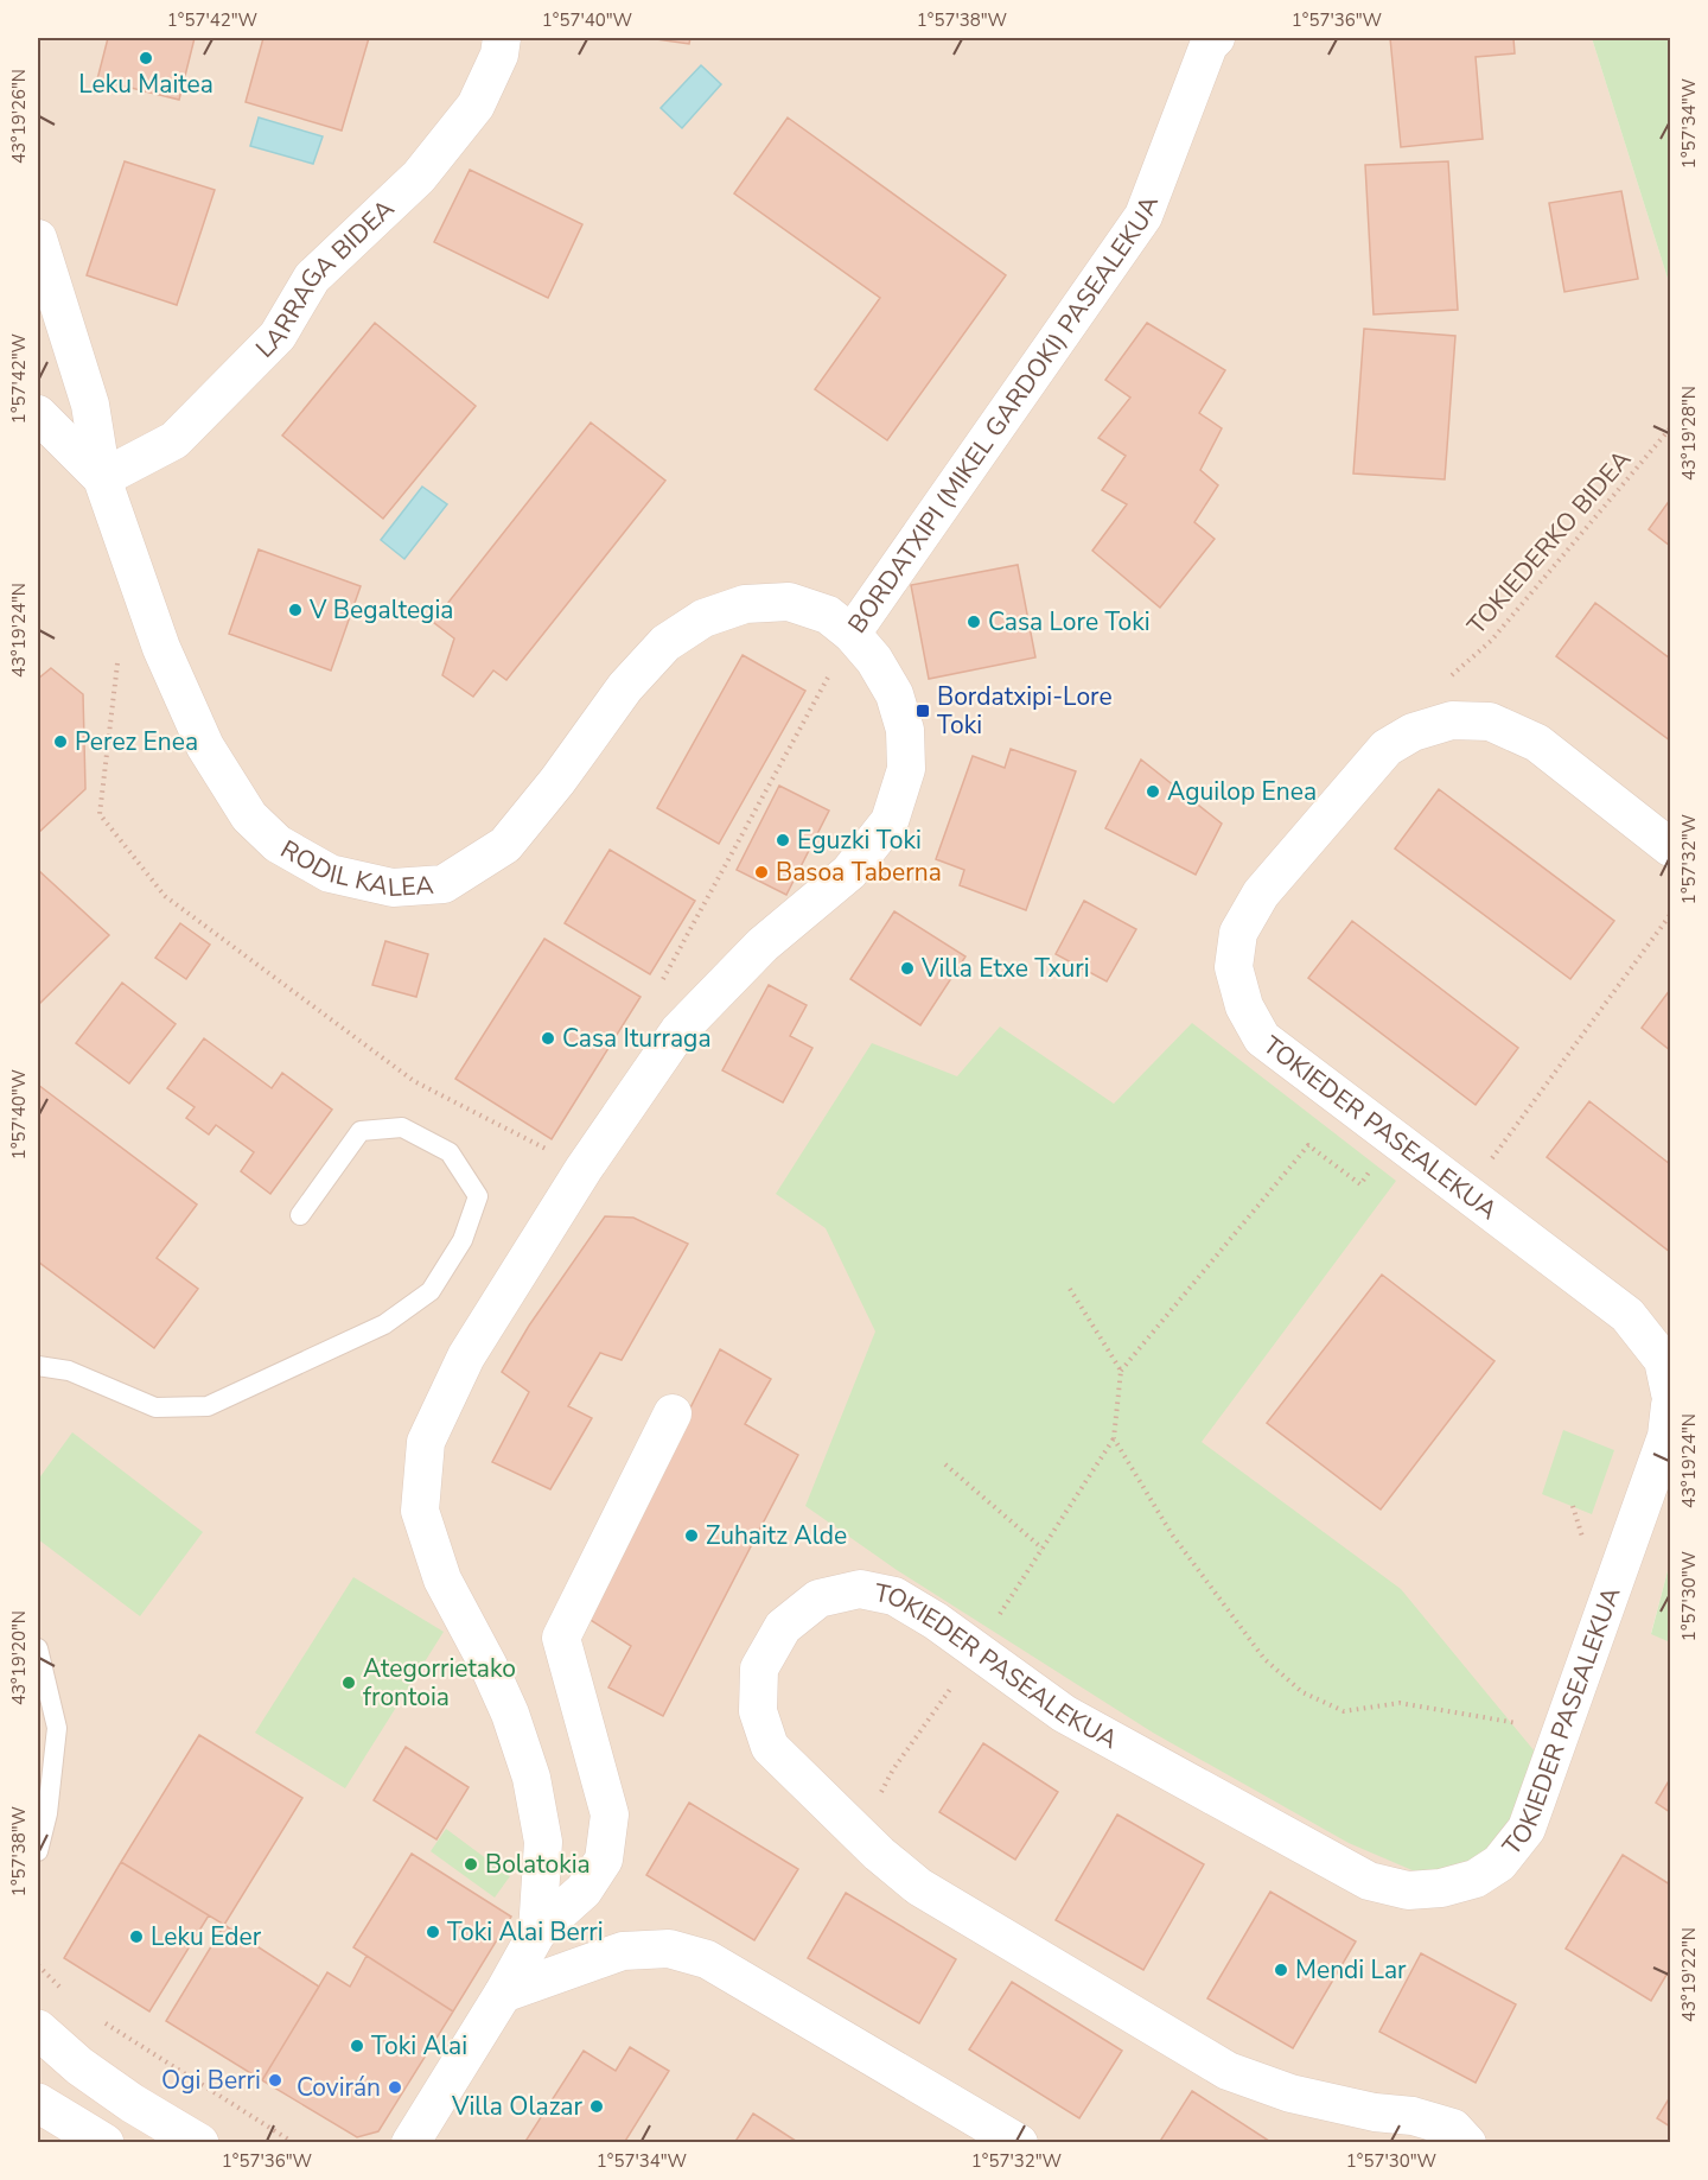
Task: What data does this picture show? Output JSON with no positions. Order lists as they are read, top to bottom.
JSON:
{
  "streets": {
    "street": [
      "LARRAGA BIDEA",
      "BORDATXIPI (MIKEL GARDOKI) PASEALEKUA",
      "RODIL KALEA",
      "TOKIEDER PASEALEKUA"
    ],
    "path": ["TOKIEDERKO BIDEA"]
  },
  "crossings": [
    ["LARRAGA BIDEA", "RODIL KALEA"],
    ["BORDATXIPI (MIKEL GARDOKI) PASEALEKUA", "RODIL KALEA"]
  ],
  "places": {
    "other": [
      "Leku Maitea",
      "V Begaltegia",
      "Casa Lore Toki",
      "Perez Enea",
      "Aguilop Enea",
      "Eguzki Toki",
      "Basoa Taberna",
      "Villa Etxe Txuri",
      "Casa Iturraga",
      "Zuhaitz Alde",
      "Ategorrietako frontoia",
      "Bolatokia",
      "Toki Alai Berri",
      "Leku Eder",
      "Mendi Lar",
      "Toki Alai",
      "Ogi Berri",
      "Covirán",
      "Villa Olazar"
    ],
    "transit": ["Bordatxipi-Lore Toki"]
  },
  "coordinates": [
    "1°57'42\"W",
    "1°57'40\"W",
    "1°57'38\"W",
    "1°57'36\"W",
    "43°19'26\"N",
    "1°57'34\"W",
    "43°19'28\"N",
    "43°19'24\"N",
    "1°57'32\"W",
    "1°57'30\"W",
    "43°19'20\"N",
    "43°19'22\"N"
  ]
}
